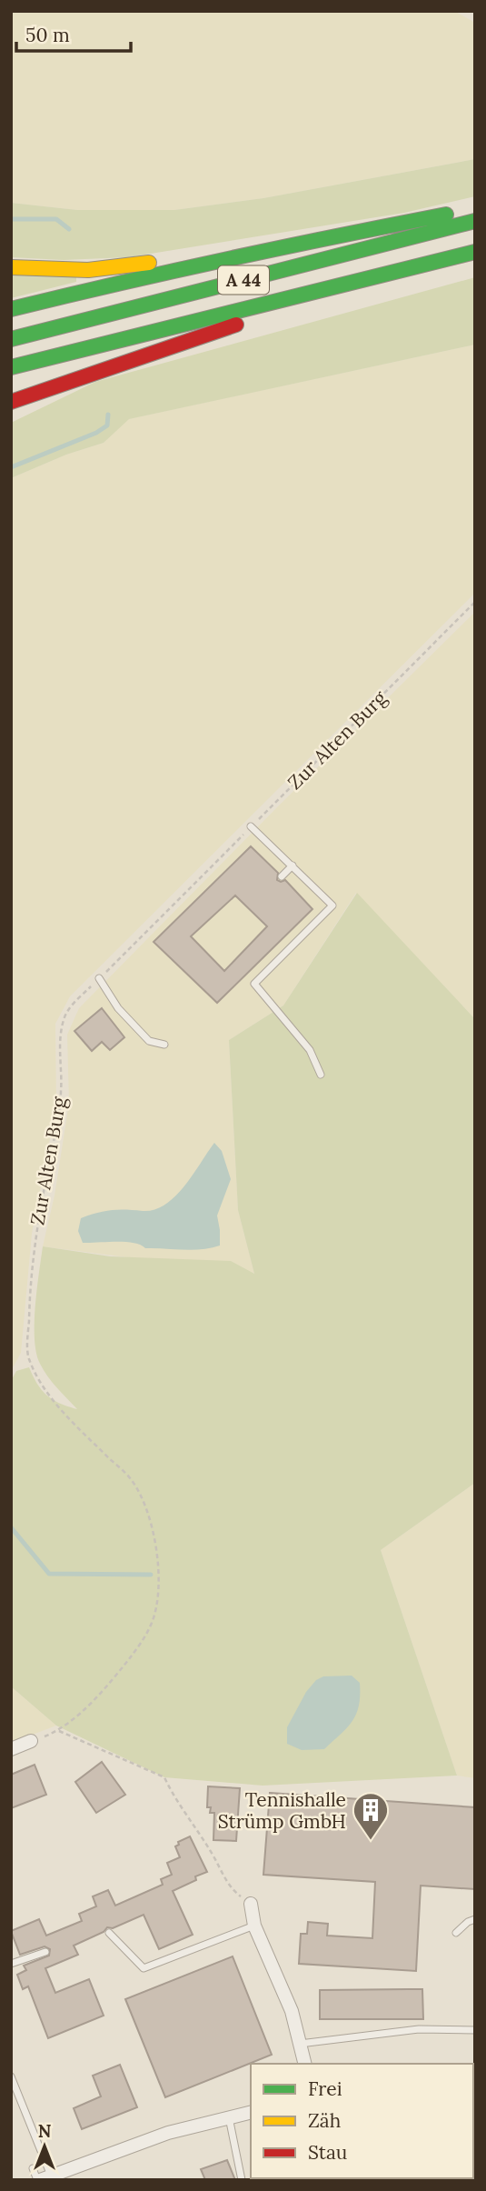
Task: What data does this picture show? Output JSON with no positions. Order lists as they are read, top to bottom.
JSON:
{
  "streets": {
    "highway": ["A 44"],
    "path": ["Zur Alten Burg"]
  },
  "places": {
    "building": ["Tennishalle Strümp GmbH"]
  },
  "legend": ["Frei", "Zäh", "Stau"],
  "scale_bar": "50 m",
  "north": "top"
}
